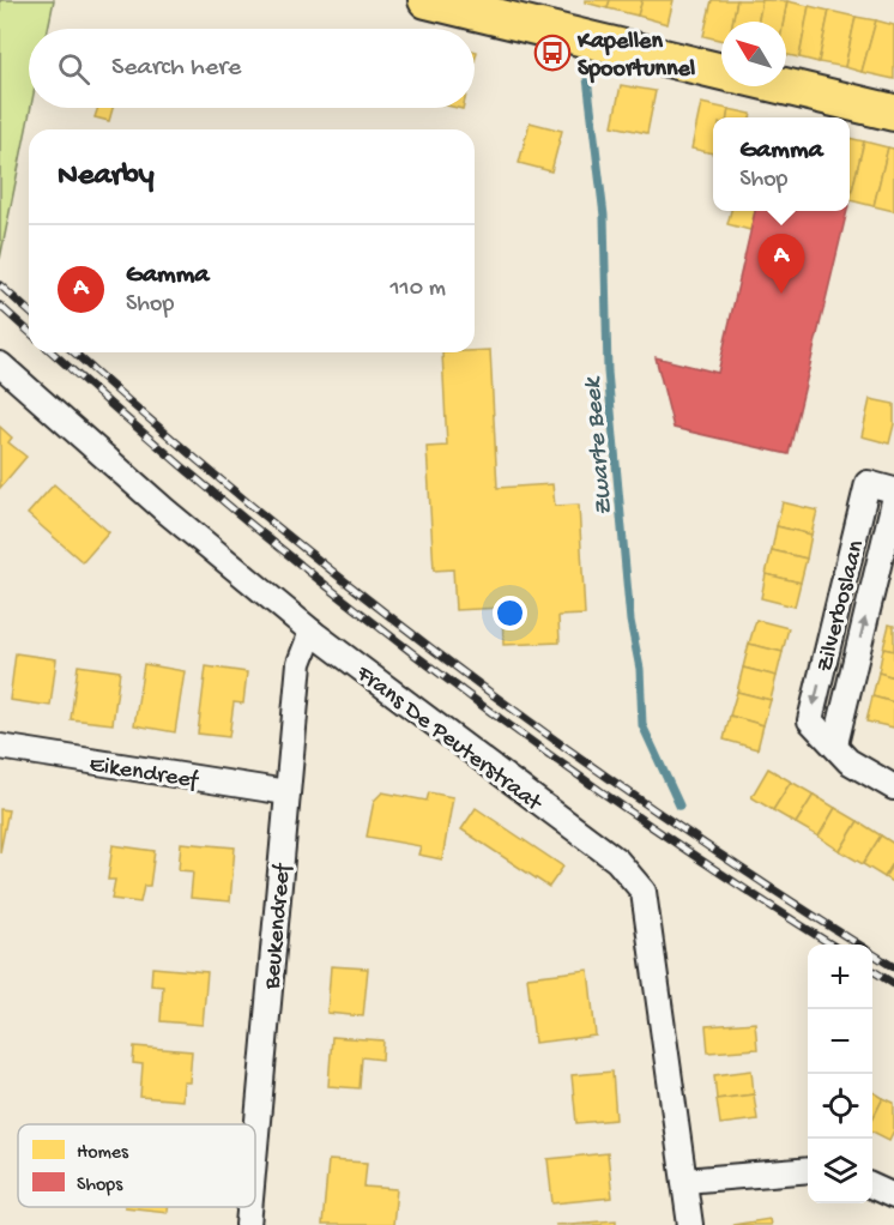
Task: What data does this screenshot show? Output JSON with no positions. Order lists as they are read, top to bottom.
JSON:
{
  "streets": {
    "street": [
      "Zilverboslaan",
      "Frans De Peuterstraat",
      "Eikendreef",
      "Beukendreef"
    ]
  },
  "crossings": [
    ["Frans De Peuterstraat", "Beukendreef"],
    ["Eikendreef", "Beukendreef"]
  ],
  "water": ["Zwarte Beek"],
  "places": {
    "bus stop": ["Kapellen Spoortunnel"]
  },
  "legend": ["Homes", "Shops"],
  "north": "top left",
  "page": {
    "search": "Search here",
    "popup": ["Gamma", "Shop"],
    "heading": "Nearby",
    "list": [
      {
        "mark": "A",
        "name": "Gamma",
        "note": "Shop",
        "value": "110 m"
      }
    ],
    "pins": "A",
    "map_buttons": ["+", "−"]
  }
}
